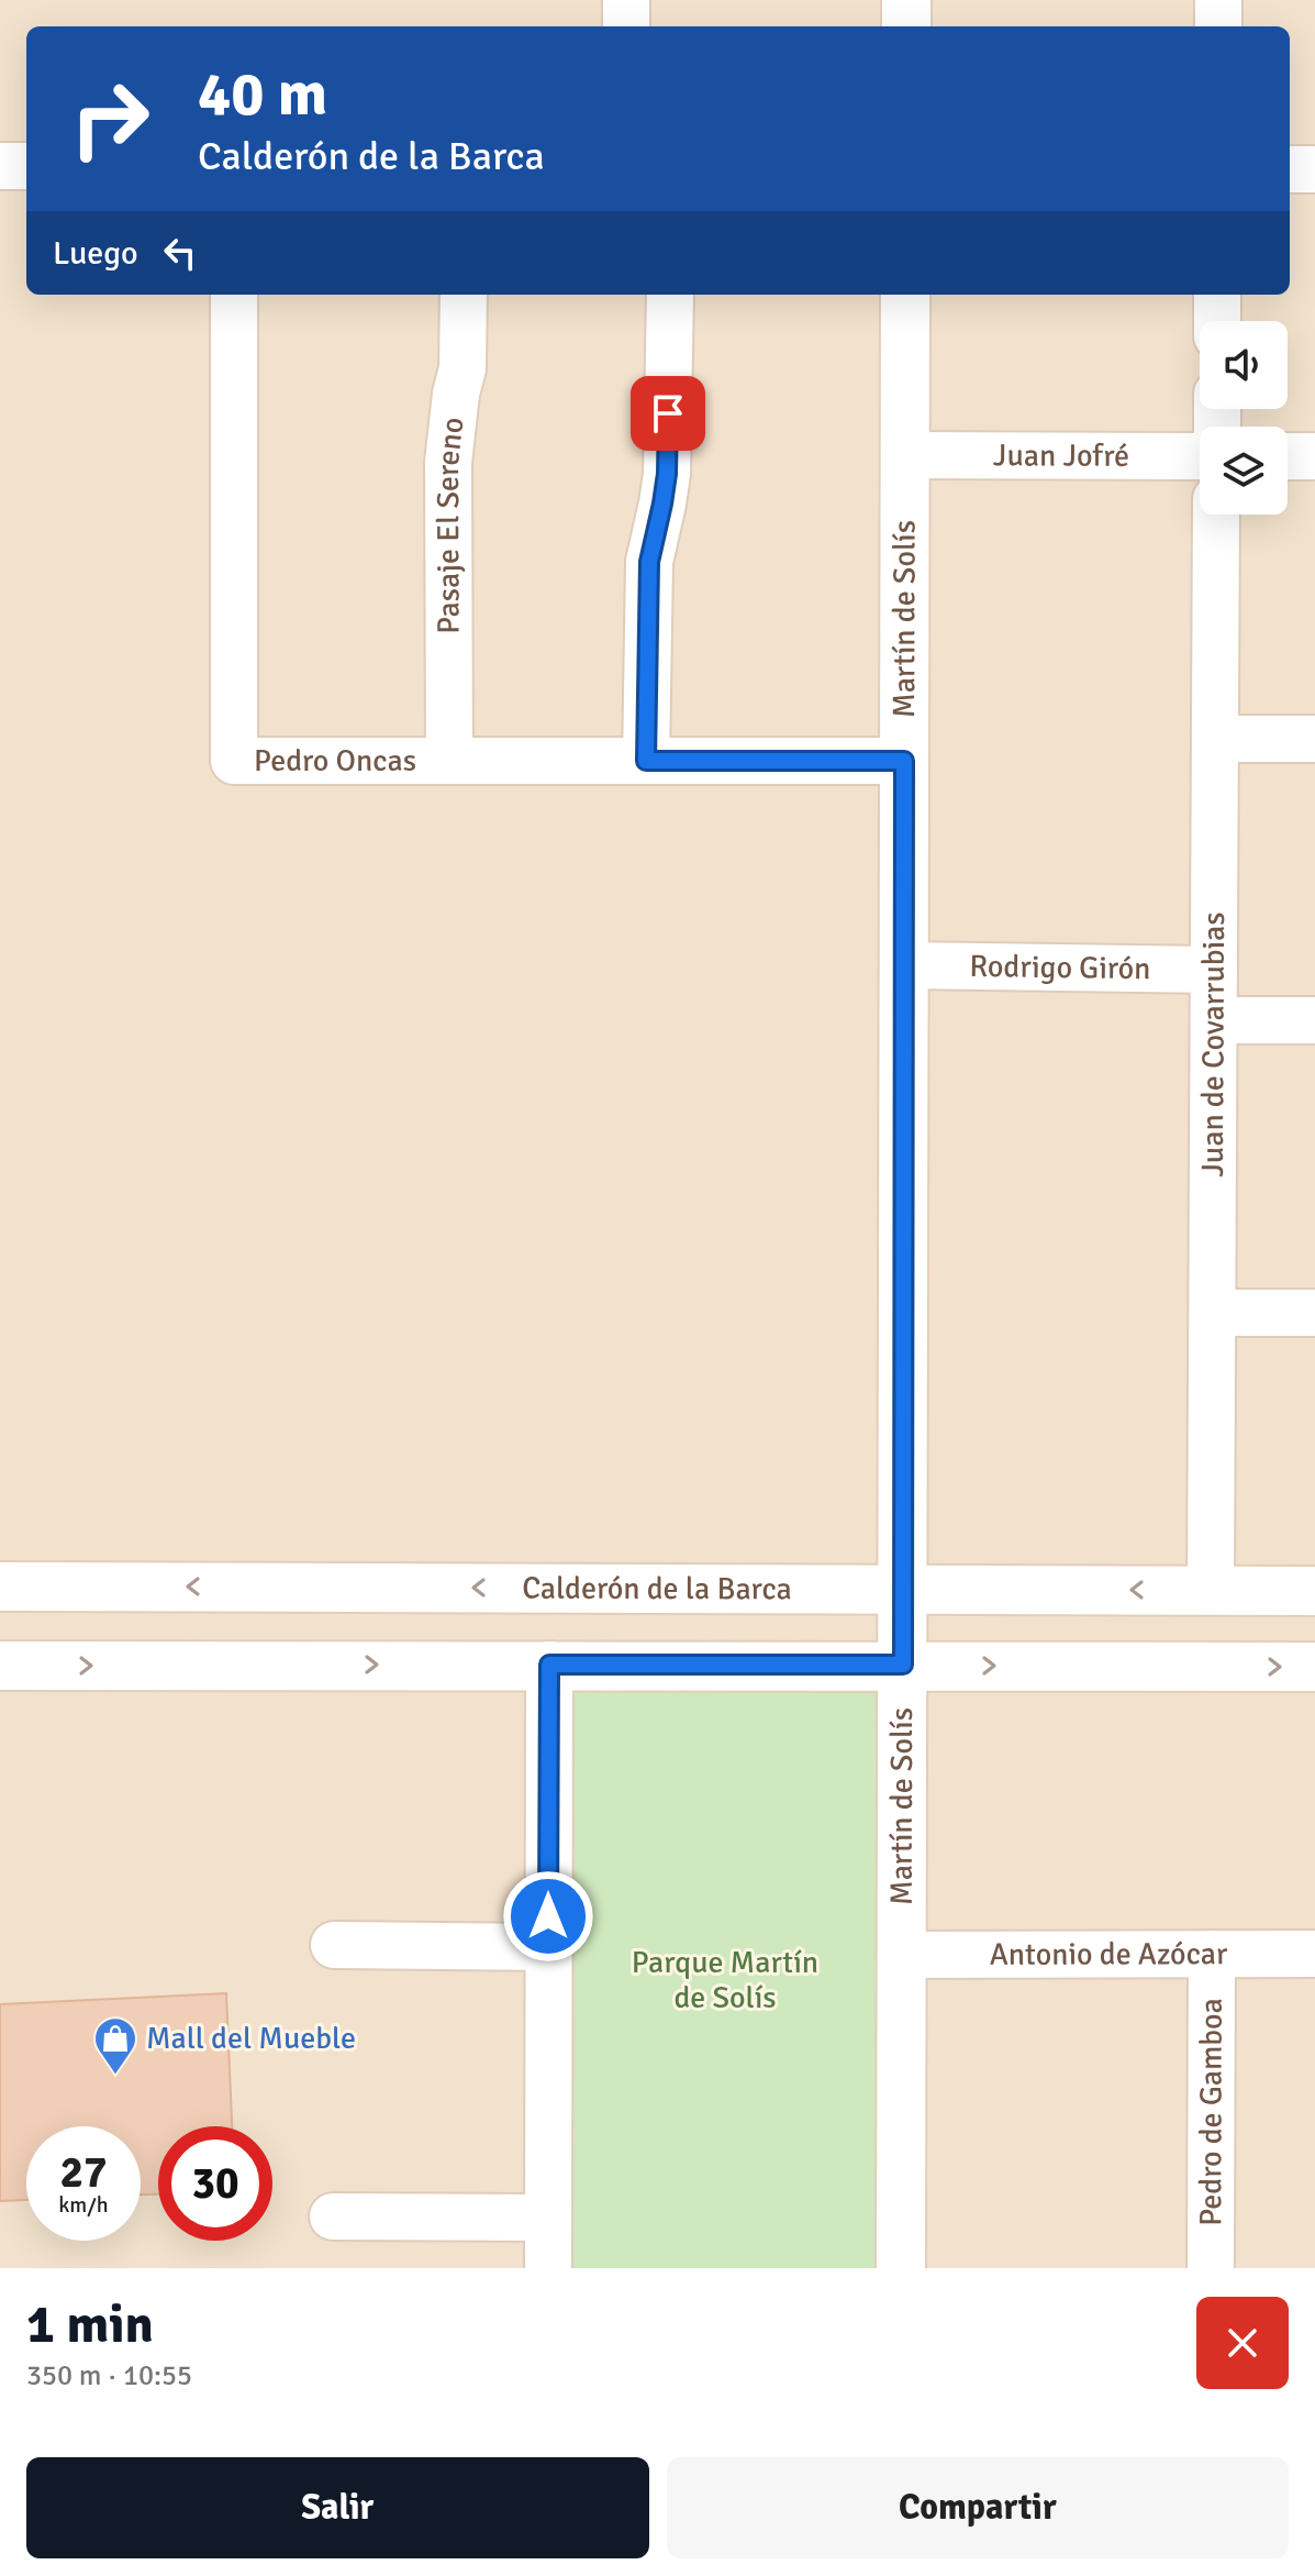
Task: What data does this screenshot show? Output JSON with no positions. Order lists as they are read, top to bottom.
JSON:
{
  "streets": {
    "street": [
      "Juan Jofré",
      "Pasaje El Sereno",
      "Martín de Solís",
      "Pedro Oncas",
      "Rodrigo Girón",
      "Juan de Covarrubias",
      "Calderón de la Barca",
      "Antonio de Azócar",
      "Pedro de Gamboa"
    ]
  },
  "crossings": [
    ["Juan Jofré", "Martín de Solís"],
    ["Pasaje El Sereno", "Pedro Oncas"],
    ["Martín de Solís", "Pedro Oncas"],
    ["Martín de Solís", "Rodrigo Girón"],
    ["Martín de Solís", "Calderón de la Barca"],
    ["Martín de Solís", "Antonio de Azócar"],
    ["Rodrigo Girón", "Juan de Covarrubias"],
    ["Juan de Covarrubias", "Calderón de la Barca"],
    ["Antonio de Azócar", "Pedro de Gamboa"]
  ],
  "parks": ["Parque Martín de Solís"],
  "places": {
    "shop": ["Mall del Mueble"]
  },
  "page": {
    "turn": ["40 m", "Calderón de la Barca"],
    "then": "Luego",
    "speed": "27 km/h",
    "limit": "30",
    "heading": ["1 min", "350 m · 10:55"],
    "buttons": ["Salir", "Compartir"]
  }
}
